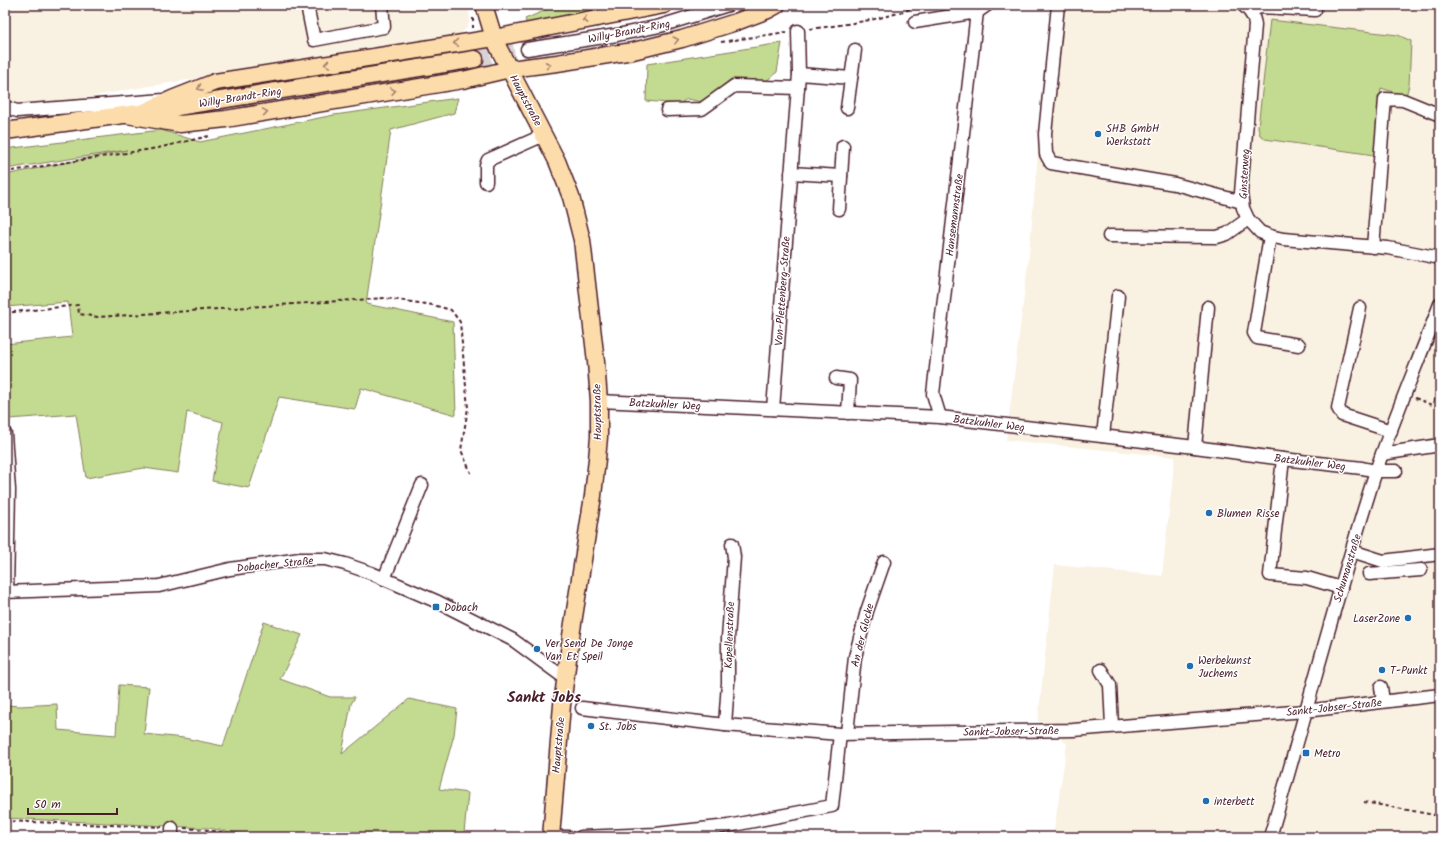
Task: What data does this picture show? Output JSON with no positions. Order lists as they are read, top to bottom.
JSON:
{
  "streets": {
    "main road": ["Willy-Brandt-Ring", "Hauptstraße"],
    "street": [
      "Ginsterweg",
      "Hansemannstraße",
      "Von-Plettenberg-Straße",
      "Batzkuhler Weg",
      "Dobacher Straße",
      "Schumanstraße",
      "Kapellenstraße",
      "An der Glocke",
      "Sankt-Jobser-Straße"
    ]
  },
  "crossings": [
    ["Hauptstraße", "Batzkuhler Weg"],
    ["Hauptstraße", "Dobacher Straße"],
    ["Hansemannstraße", "Batzkuhler Weg"],
    ["Von-Plettenberg-Straße", "Batzkuhler Weg"],
    ["Batzkuhler Weg", "Schumanstraße"],
    ["Schumanstraße", "Sankt-Jobser-Straße"],
    ["Kapellenstraße", "Sankt-Jobser-Straße"],
    ["An der Glocke", "Sankt-Jobser-Straße"]
  ],
  "districts": ["Sankt Jobs"],
  "places": {
    "other": [
      "SHB GmbH Werkstatt",
      "Blumen Risse",
      "LaserZone",
      "Ver Send De Jonge Van Et Speil",
      "Werbekunst Juchems",
      "T-Punkt",
      "St. Jobs",
      "interbett"
    ],
    "transit": ["Dobach", "Metro"]
  },
  "scale_bar": "50 m"
}
